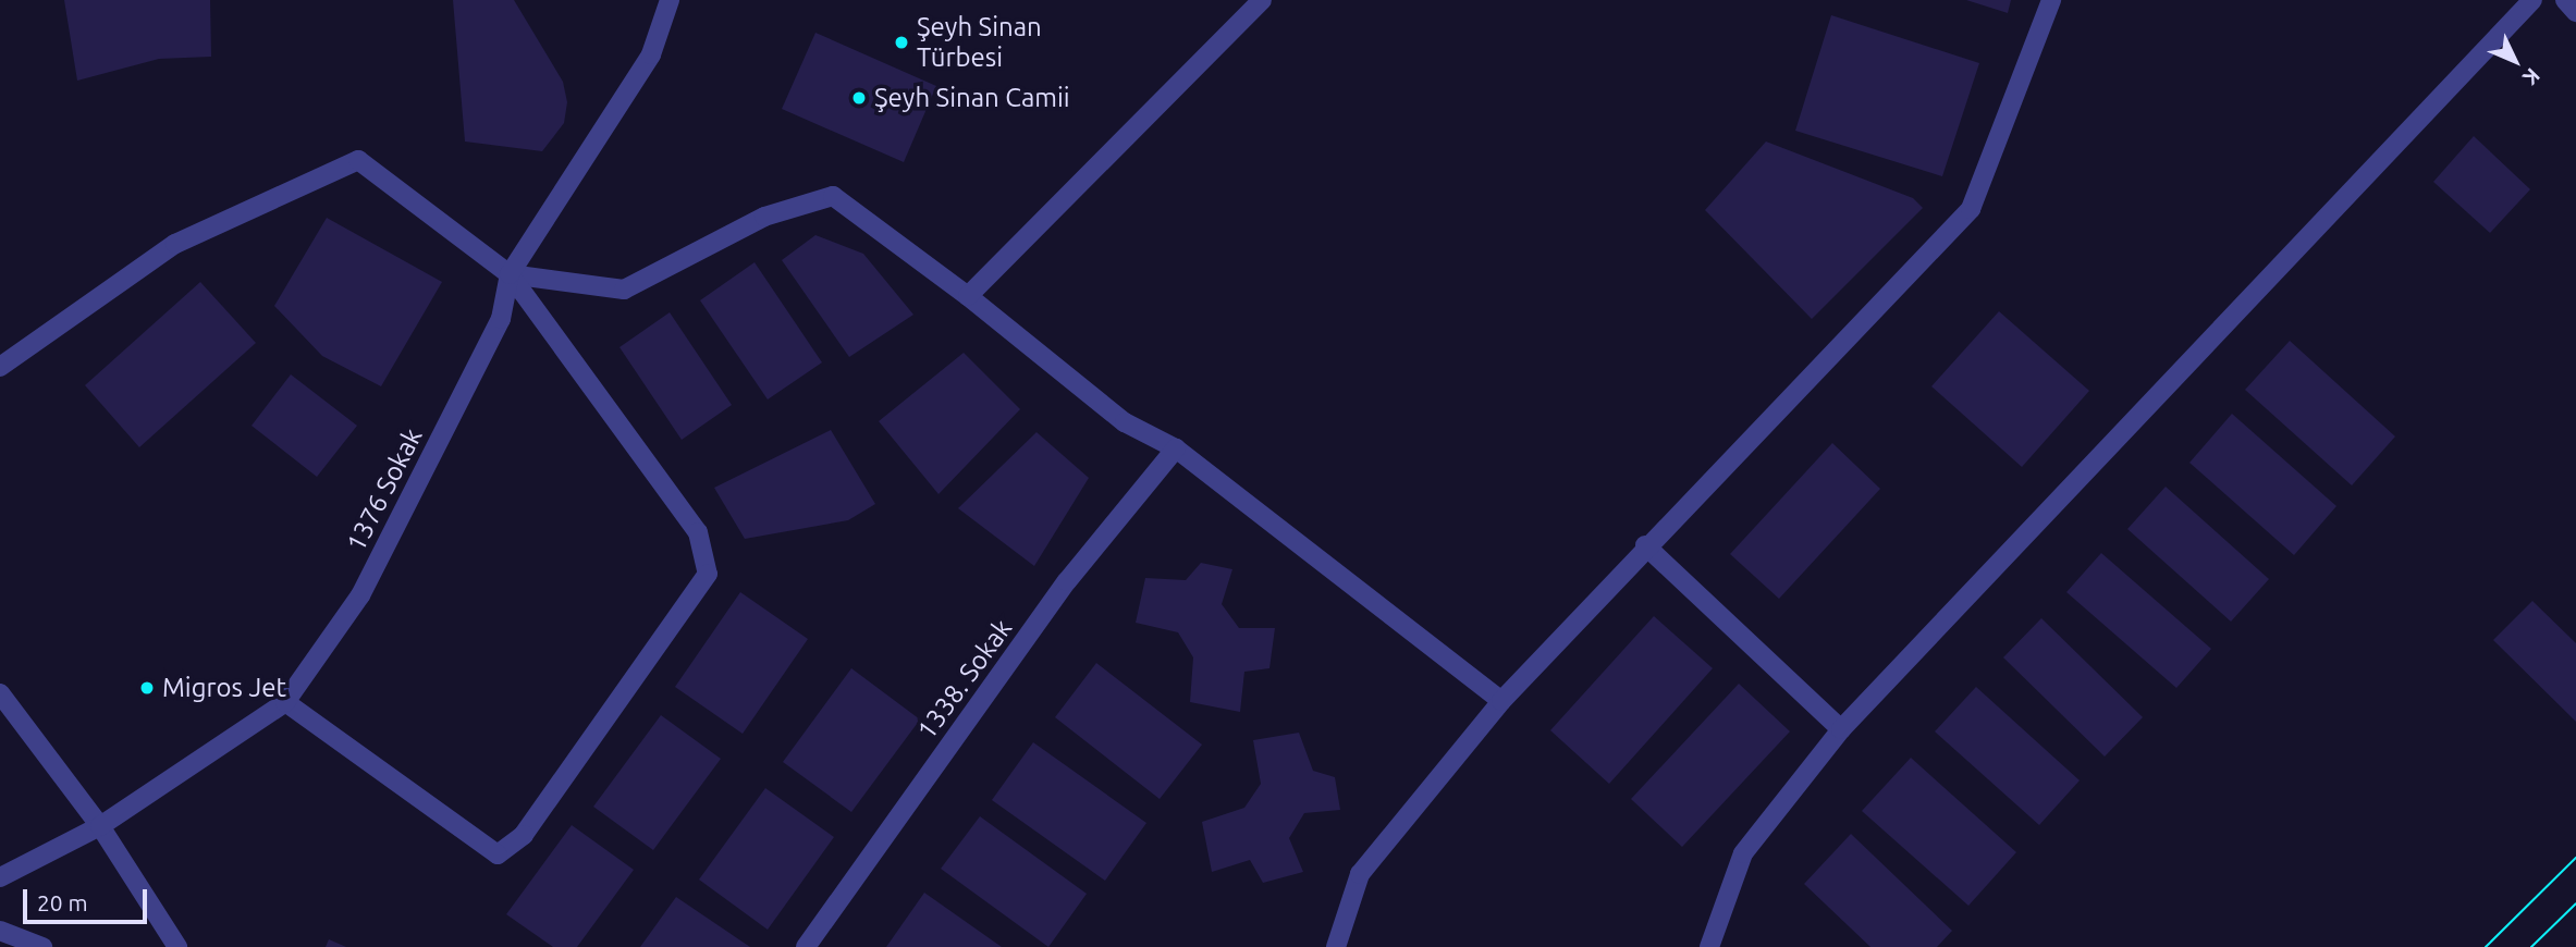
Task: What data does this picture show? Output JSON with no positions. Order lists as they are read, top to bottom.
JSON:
{
  "streets": {
    "street": ["1376 Sokak", "1338. Sokak"]
  },
  "places": ["Şeyh Sinan Türbesi", "Şeyh Sinan Camii", "Migros Jet"],
  "scale_bar": "20 m",
  "north": "bottom right"
}
